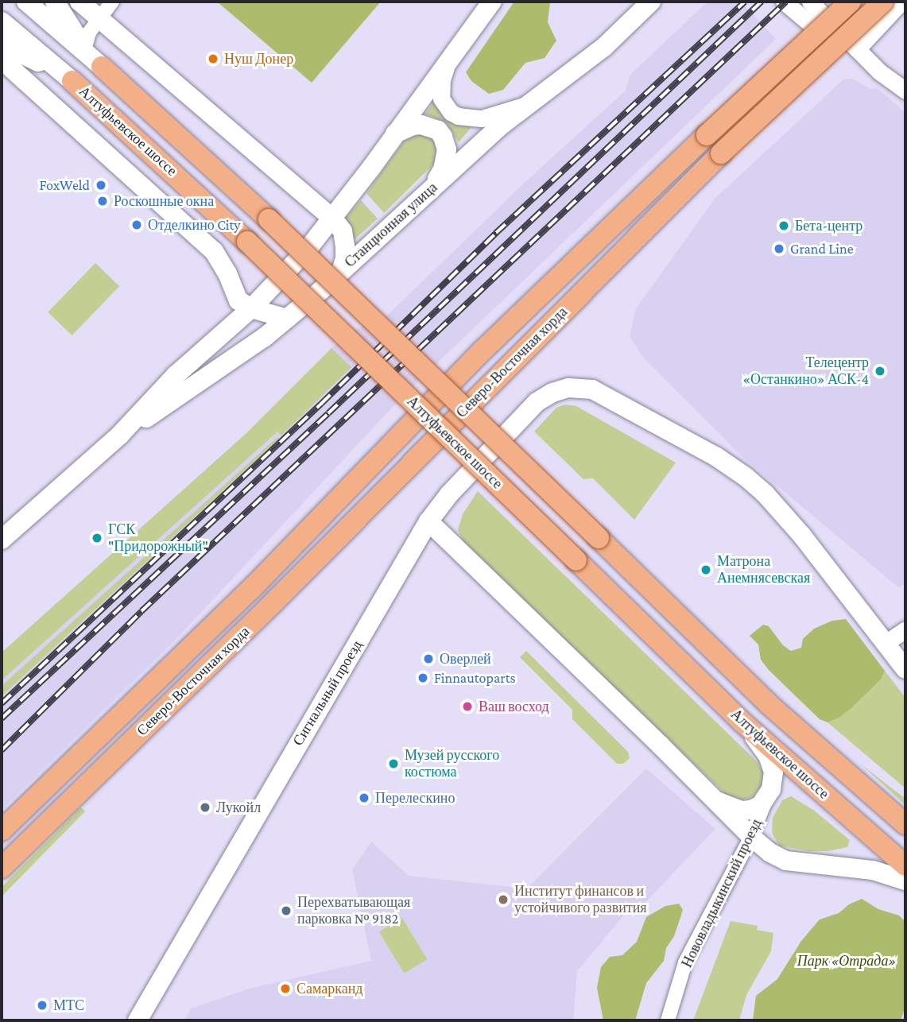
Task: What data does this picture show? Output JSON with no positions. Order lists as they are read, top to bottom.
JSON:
{
  "streets": {
    "main road": [
      "Алтуфьевское шоссе",
      "Станционная улица",
      "Северо-Восточная хорда",
      "Сигнальный проезд"
    ],
    "street": ["Нововладыкинский проезд"]
  },
  "parks": ["Парк «Отрада»"],
  "places": [
    "Нуш Донер",
    "FoxWeld",
    "Роскошные окна",
    "Отделкино City",
    "Бета-центр",
    "Grand Line",
    "Телецентр «Останкино» АСК-4",
    "ГСК \"Придорожный\"",
    "Матрона Анемнясевская",
    "Оверлей",
    "Finnautoparts",
    "Ваш восход",
    "Музей русского костюма",
    "Перелескино",
    "Лукойл",
    "Институт финансов и устойчивого развития",
    "Перехватывающая парковка № 9182",
    "Самарканд",
    "МТС"
  ]
}
